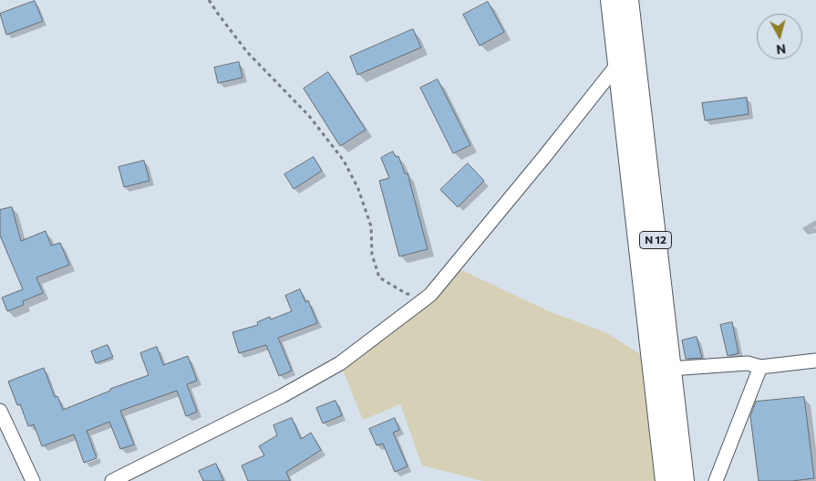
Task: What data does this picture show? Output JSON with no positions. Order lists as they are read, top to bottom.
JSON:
{
  "streets": {
    "main road": ["N 12"]
  },
  "north": "bottom"
}
